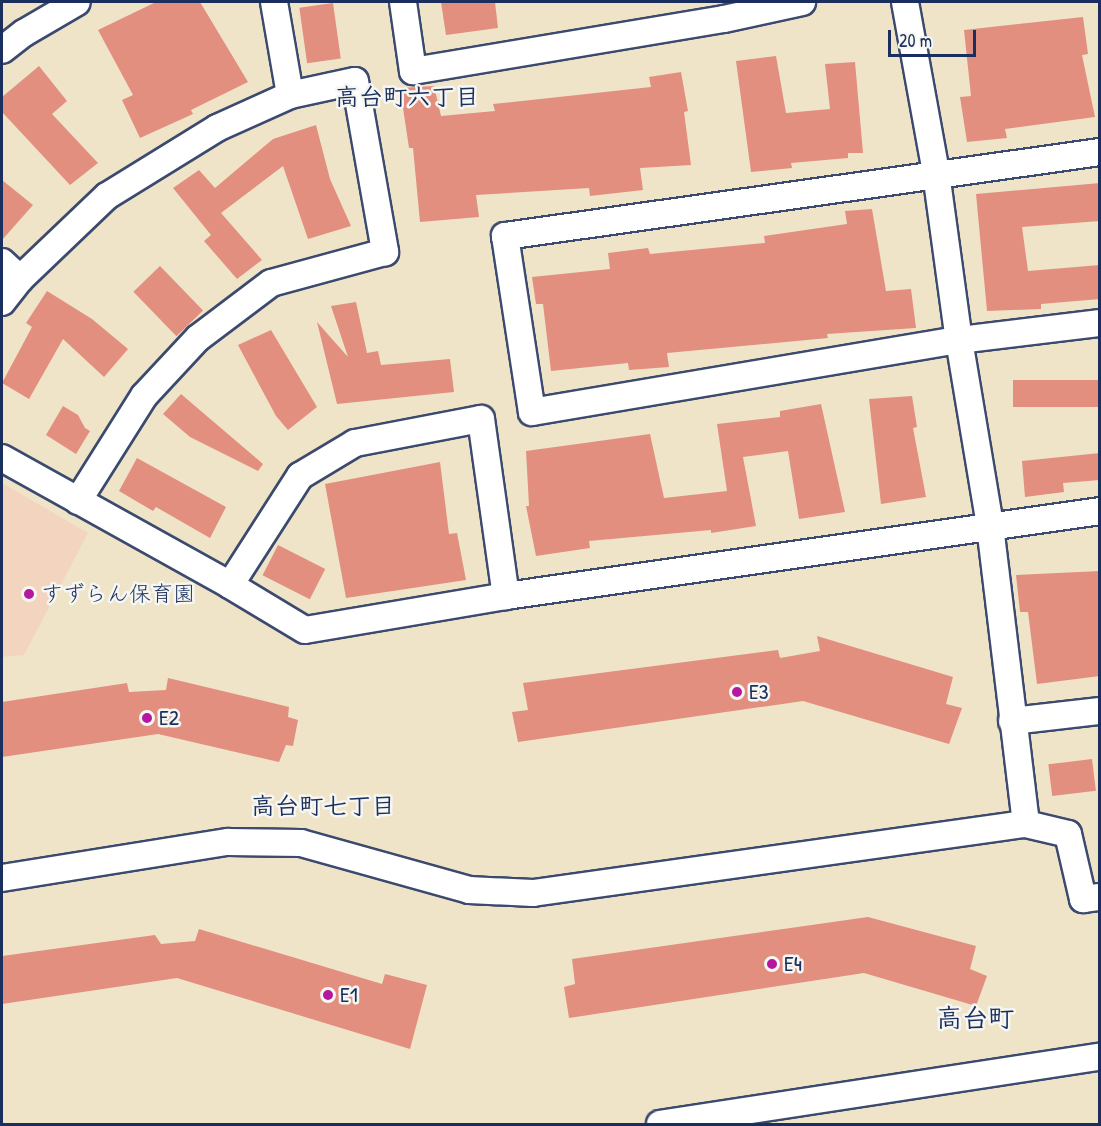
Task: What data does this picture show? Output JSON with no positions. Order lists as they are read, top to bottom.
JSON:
{
  "districts": ["高台町六丁目", "高台町七丁目", "高台町"],
  "places": [
    "すずらん保育園",
    "E3",
    "E2",
    "E4",
    "E1"
  ],
  "scale_bar": "20 m"
}
